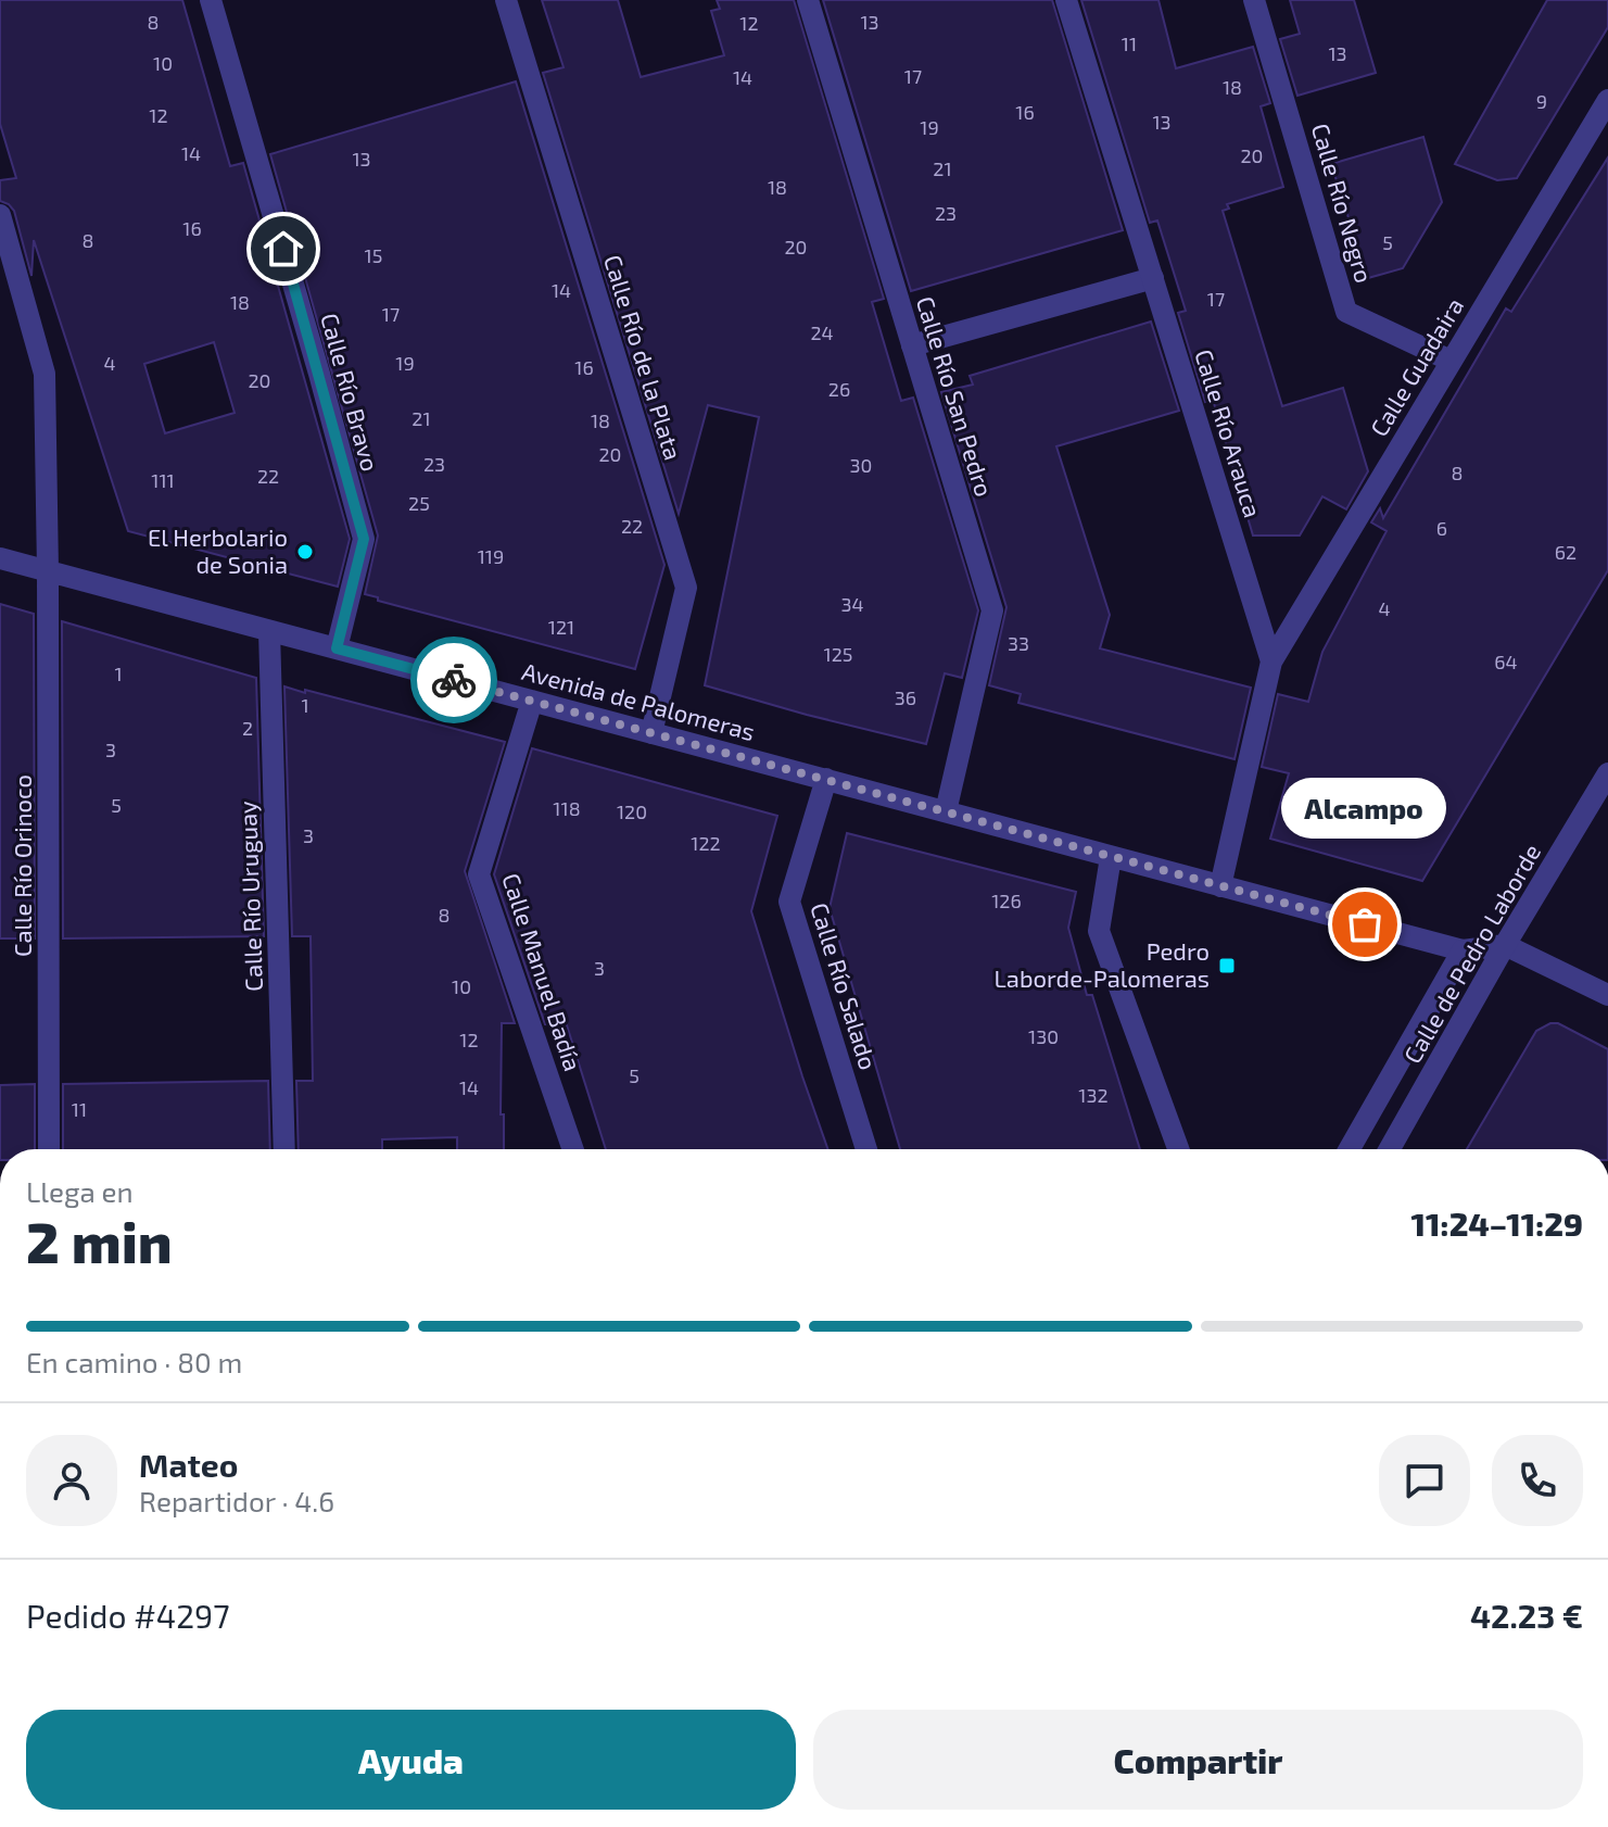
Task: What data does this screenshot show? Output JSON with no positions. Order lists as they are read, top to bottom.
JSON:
{
  "streets": {
    "street": [
      "Calle Río Negro",
      "Calle Río de la Plata",
      "Calle Guadaira",
      "Calle Río Bravo",
      "Calle Río San Pedro",
      "Calle Río Arauca",
      "Avenida de Palomeras",
      "Calle Río Orinoco",
      "Calle Río Uruguay",
      "Calle de Pedro Laborde",
      "Calle Manuel Badía",
      "Calle Río Salado"
    ]
  },
  "crossings": [
    ["Calle Río Negro", "Calle Guadaira"],
    ["Calle Río de la Plata", "Avenida de Palomeras"],
    ["Calle Guadaira", "Calle Río Arauca"],
    ["Calle Río Bravo", "Avenida de Palomeras"],
    ["Calle Río San Pedro", "Avenida de Palomeras"],
    ["Calle Río Arauca", "Avenida de Palomeras"],
    ["Avenida de Palomeras", "Calle Río Orinoco"],
    ["Avenida de Palomeras", "Calle Río Uruguay"],
    ["Avenida de Palomeras", "Calle de Pedro Laborde"],
    ["Avenida de Palomeras", "Calle Manuel Badía"],
    ["Avenida de Palomeras", "Calle Río Salado"]
  ],
  "places": {
    "other": ["El Herbolario de Sonia", "Alcampo"],
    "transit": ["Pedro Laborde-Palomeras"]
  },
  "house_numbers": [
    "8",
    "13",
    "12",
    "11",
    "13",
    "10",
    "17",
    "14",
    "18",
    "9",
    "16",
    "12",
    "13",
    "19",
    "14",
    "20",
    "13",
    "21",
    "18",
    "23",
    "16",
    "8",
    "5",
    "20",
    "15",
    "14",
    "17",
    "18",
    "17",
    "24",
    "4",
    "19",
    "16",
    "20",
    "26",
    "21",
    "18",
    "20",
    "23",
    "30",
    "8",
    "22",
    "111",
    "25",
    "22",
    "6",
    "62",
    "119",
    "34",
    "4",
    "121",
    "33",
    "125",
    "64",
    "1",
    "36",
    "1",
    "2",
    "3",
    "5",
    "118",
    "120",
    "3",
    "122",
    "126",
    "8",
    "3",
    "10",
    "130",
    "12",
    "5",
    "14",
    "132",
    "11"
  ],
  "page": {
    "bubble": "Alcampo",
    "heading": ["2 min", "Llega en", "11:24–11:29"],
    "panel": [
      "Mateo",
      "Repartidor · 4.6",
      "Pedido #4297",
      "42.23 €"
    ],
    "bar": "En camino · 80 m",
    "buttons": ["Ayuda", "Compartir"]
  }
}
